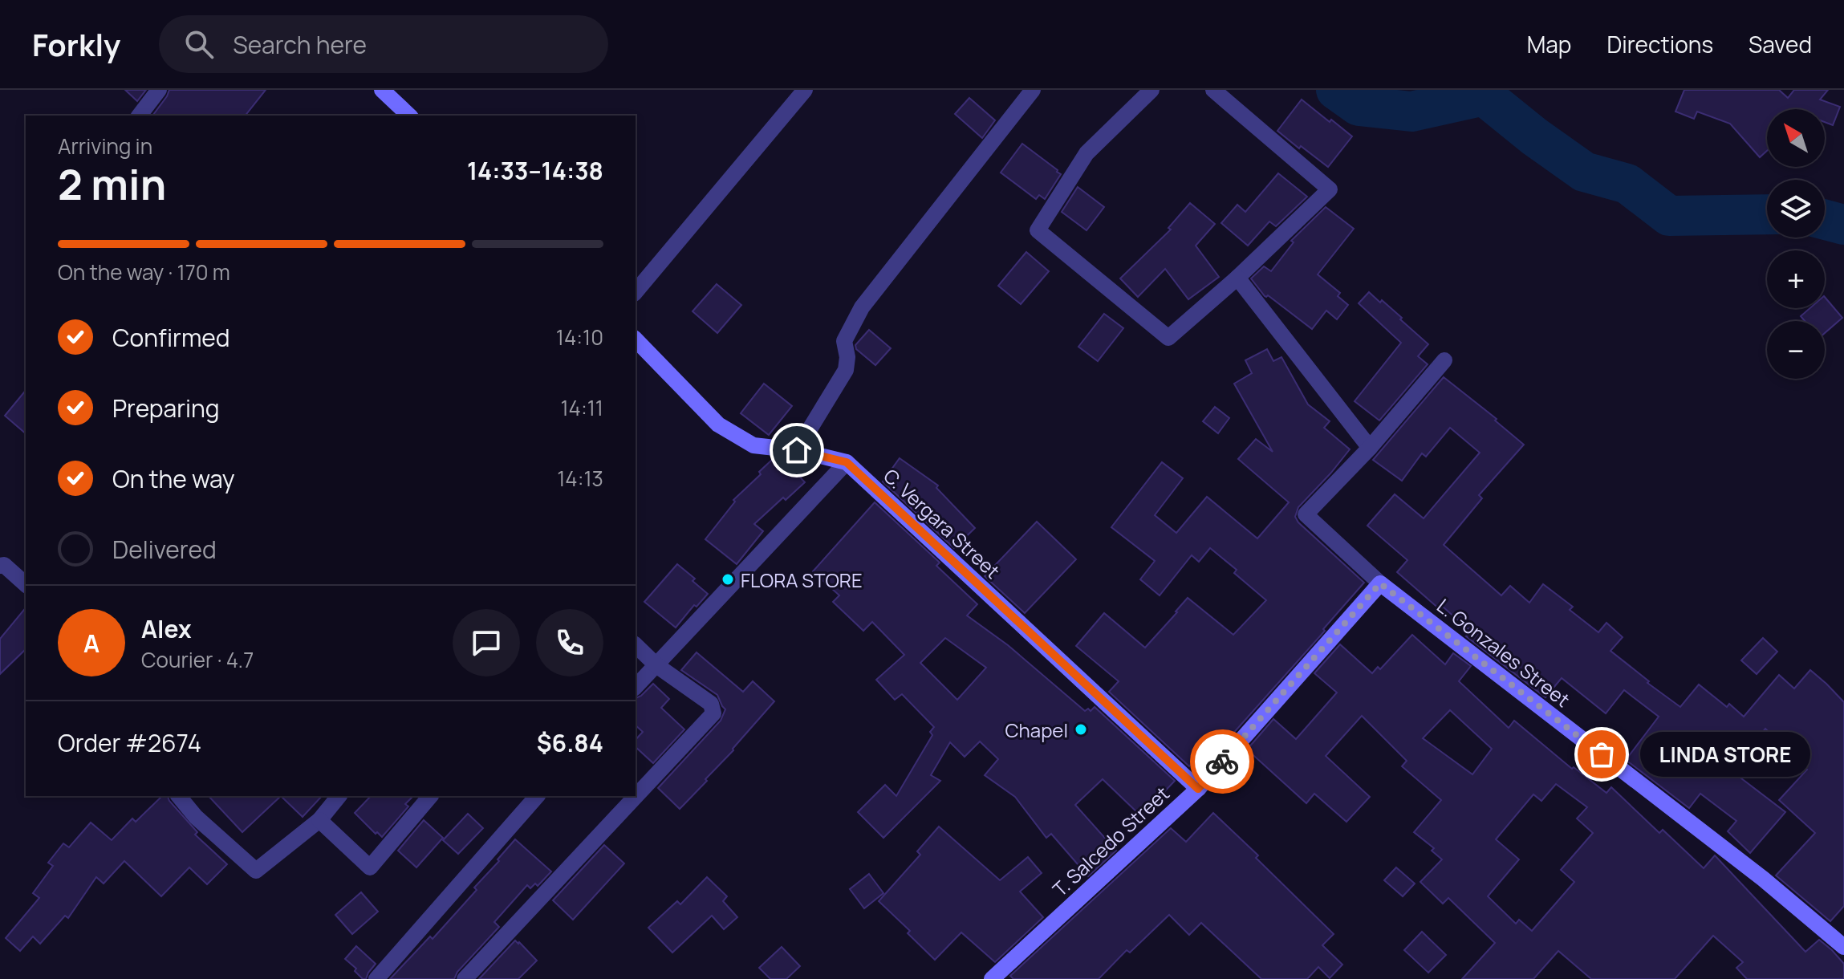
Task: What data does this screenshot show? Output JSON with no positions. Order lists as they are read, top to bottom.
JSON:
{
  "streets": {
    "street": ["C. Vergara Street", "L. Gonzales Street", "T. Salcedo Street"]
  },
  "crossings": [
    ["C. Vergara Street", "T. Salcedo Street"],
    ["L. Gonzales Street", "T. Salcedo Street"]
  ],
  "places": ["FLORA STORE", "Chapel", "LINDA STORE"],
  "north": "top left",
  "page": {
    "header": "Forkly",
    "search": "Search here",
    "nav": ["Map", "Directions", "Saved"],
    "map_buttons": ["+", "−"],
    "heading": ["2 min", "Arriving in", "14:33–14:38"],
    "panel": [
      "Alex",
      "Courier · 4.7",
      "Order #2674",
      "$6.84"
    ],
    "bar": "On the way · 170 m",
    "list": [
      ["Confirmed", "14:10"],
      ["Preparing", "14:11"],
      ["On the way", "14:13"],
      "Delivered"
    ],
    "round": "A",
    "bubble": "LINDA STORE"
  }
}
